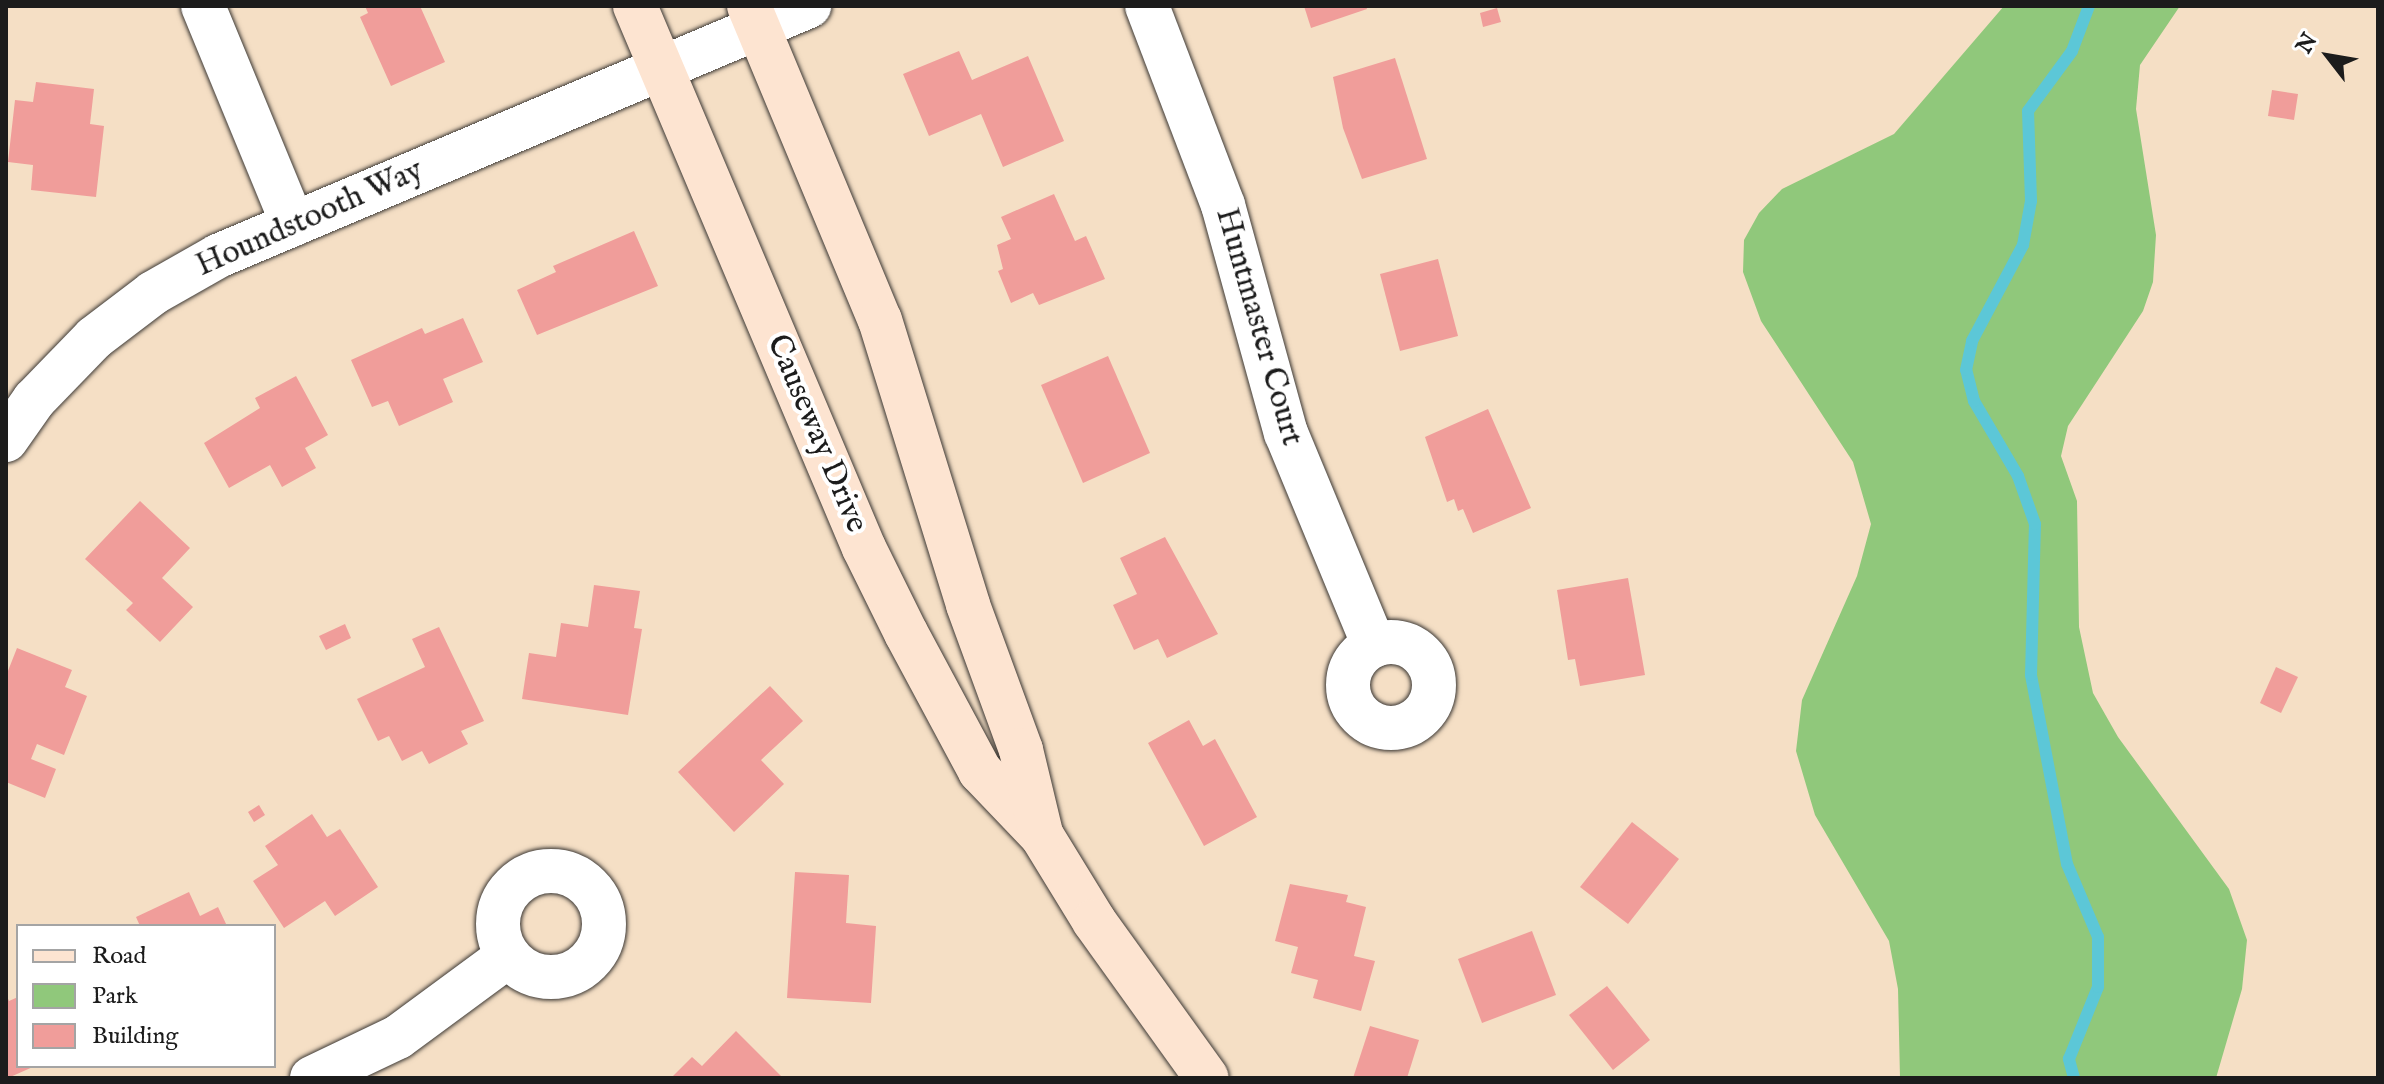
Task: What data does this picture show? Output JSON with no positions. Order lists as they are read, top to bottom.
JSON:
{
  "streets": {
    "street": ["Houndstooth Way", "Huntmaster Court", "Causeway Drive"]
  },
  "crossings": [
    ["Houndstooth Way", "Causeway Drive"]
  ],
  "legend": ["Road", "Park", "Building"],
  "north": "top left"
}
